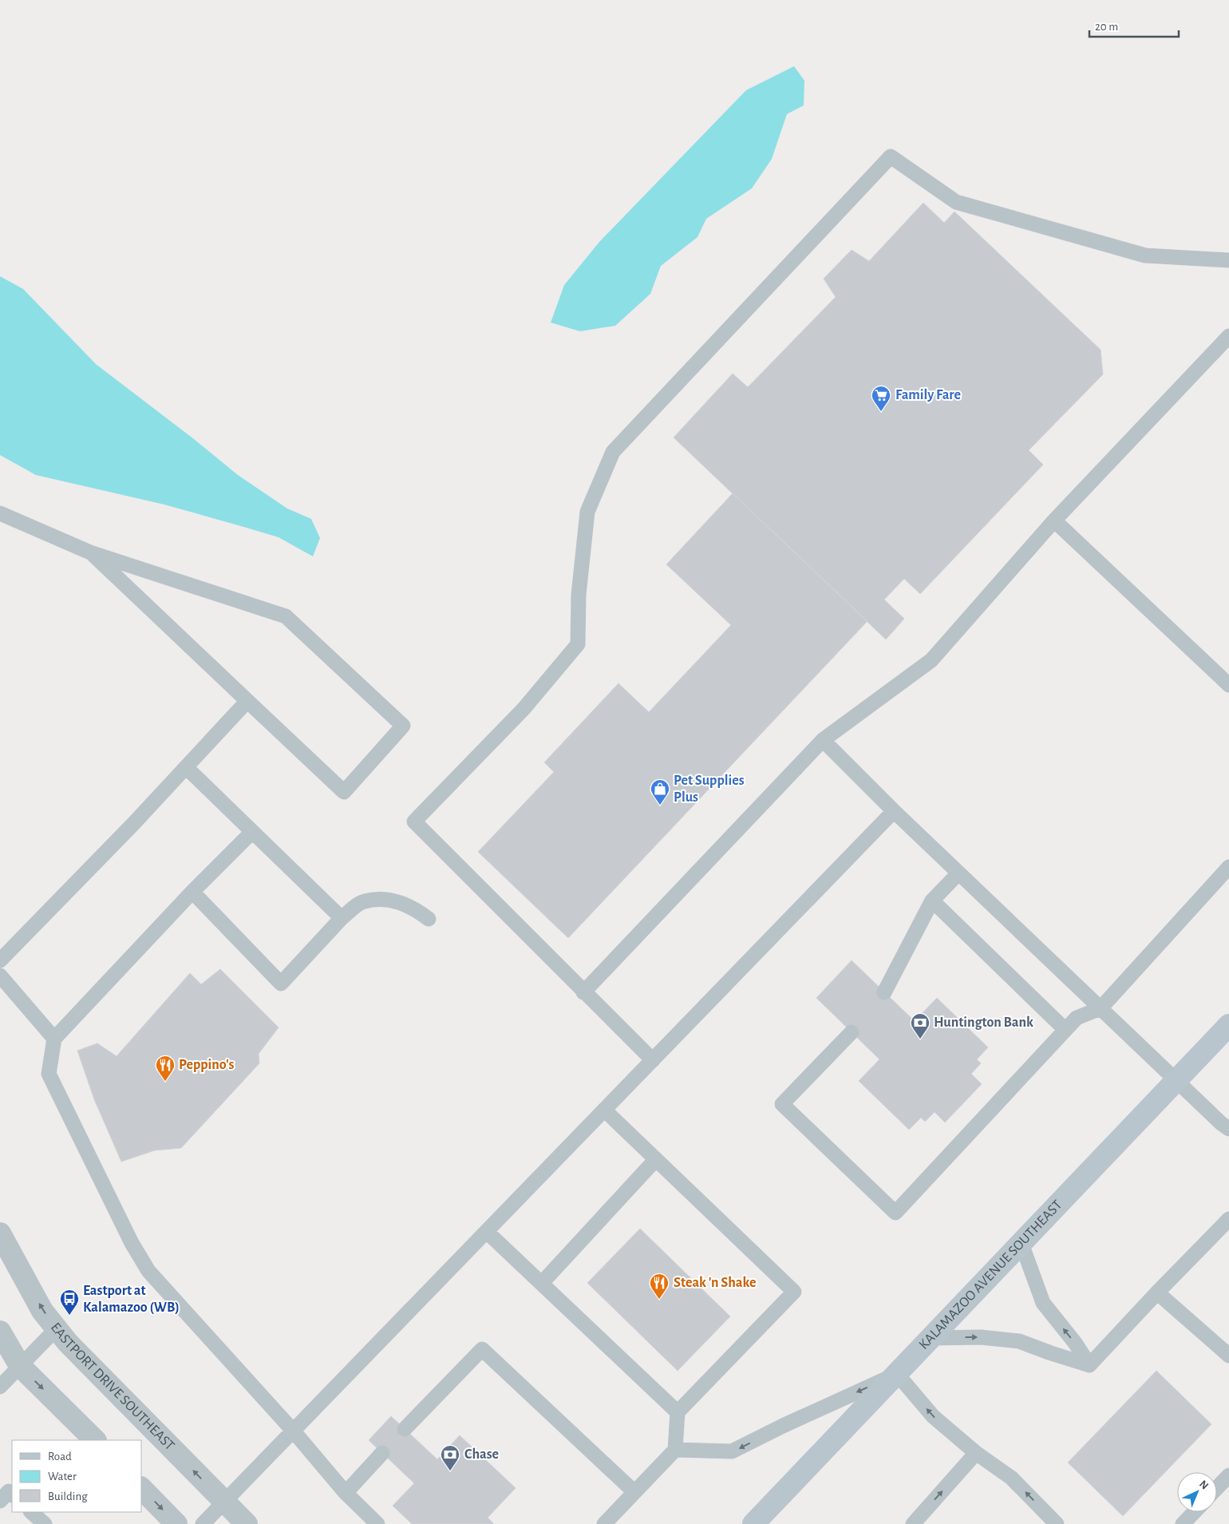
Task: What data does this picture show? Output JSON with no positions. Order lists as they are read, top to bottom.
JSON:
{
  "streets": {
    "main road": ["KALAMAZOO AVENUE SOUTHEAST"],
    "street": ["EASTPORT DRIVE SOUTHEAST"]
  },
  "places": {
    "supermarket": ["Family Fare"],
    "shop": ["Pet Supplies Plus"],
    "bank": ["Huntington Bank", "Chase"],
    "restaurant": ["Peppino's", "Steak 'n Shake"],
    "bus stop": ["Eastport at Kalamazoo (WB)"]
  },
  "legend": ["Road", "Water", "Building"],
  "scale_bar": "20 m",
  "north": "top right"
}
